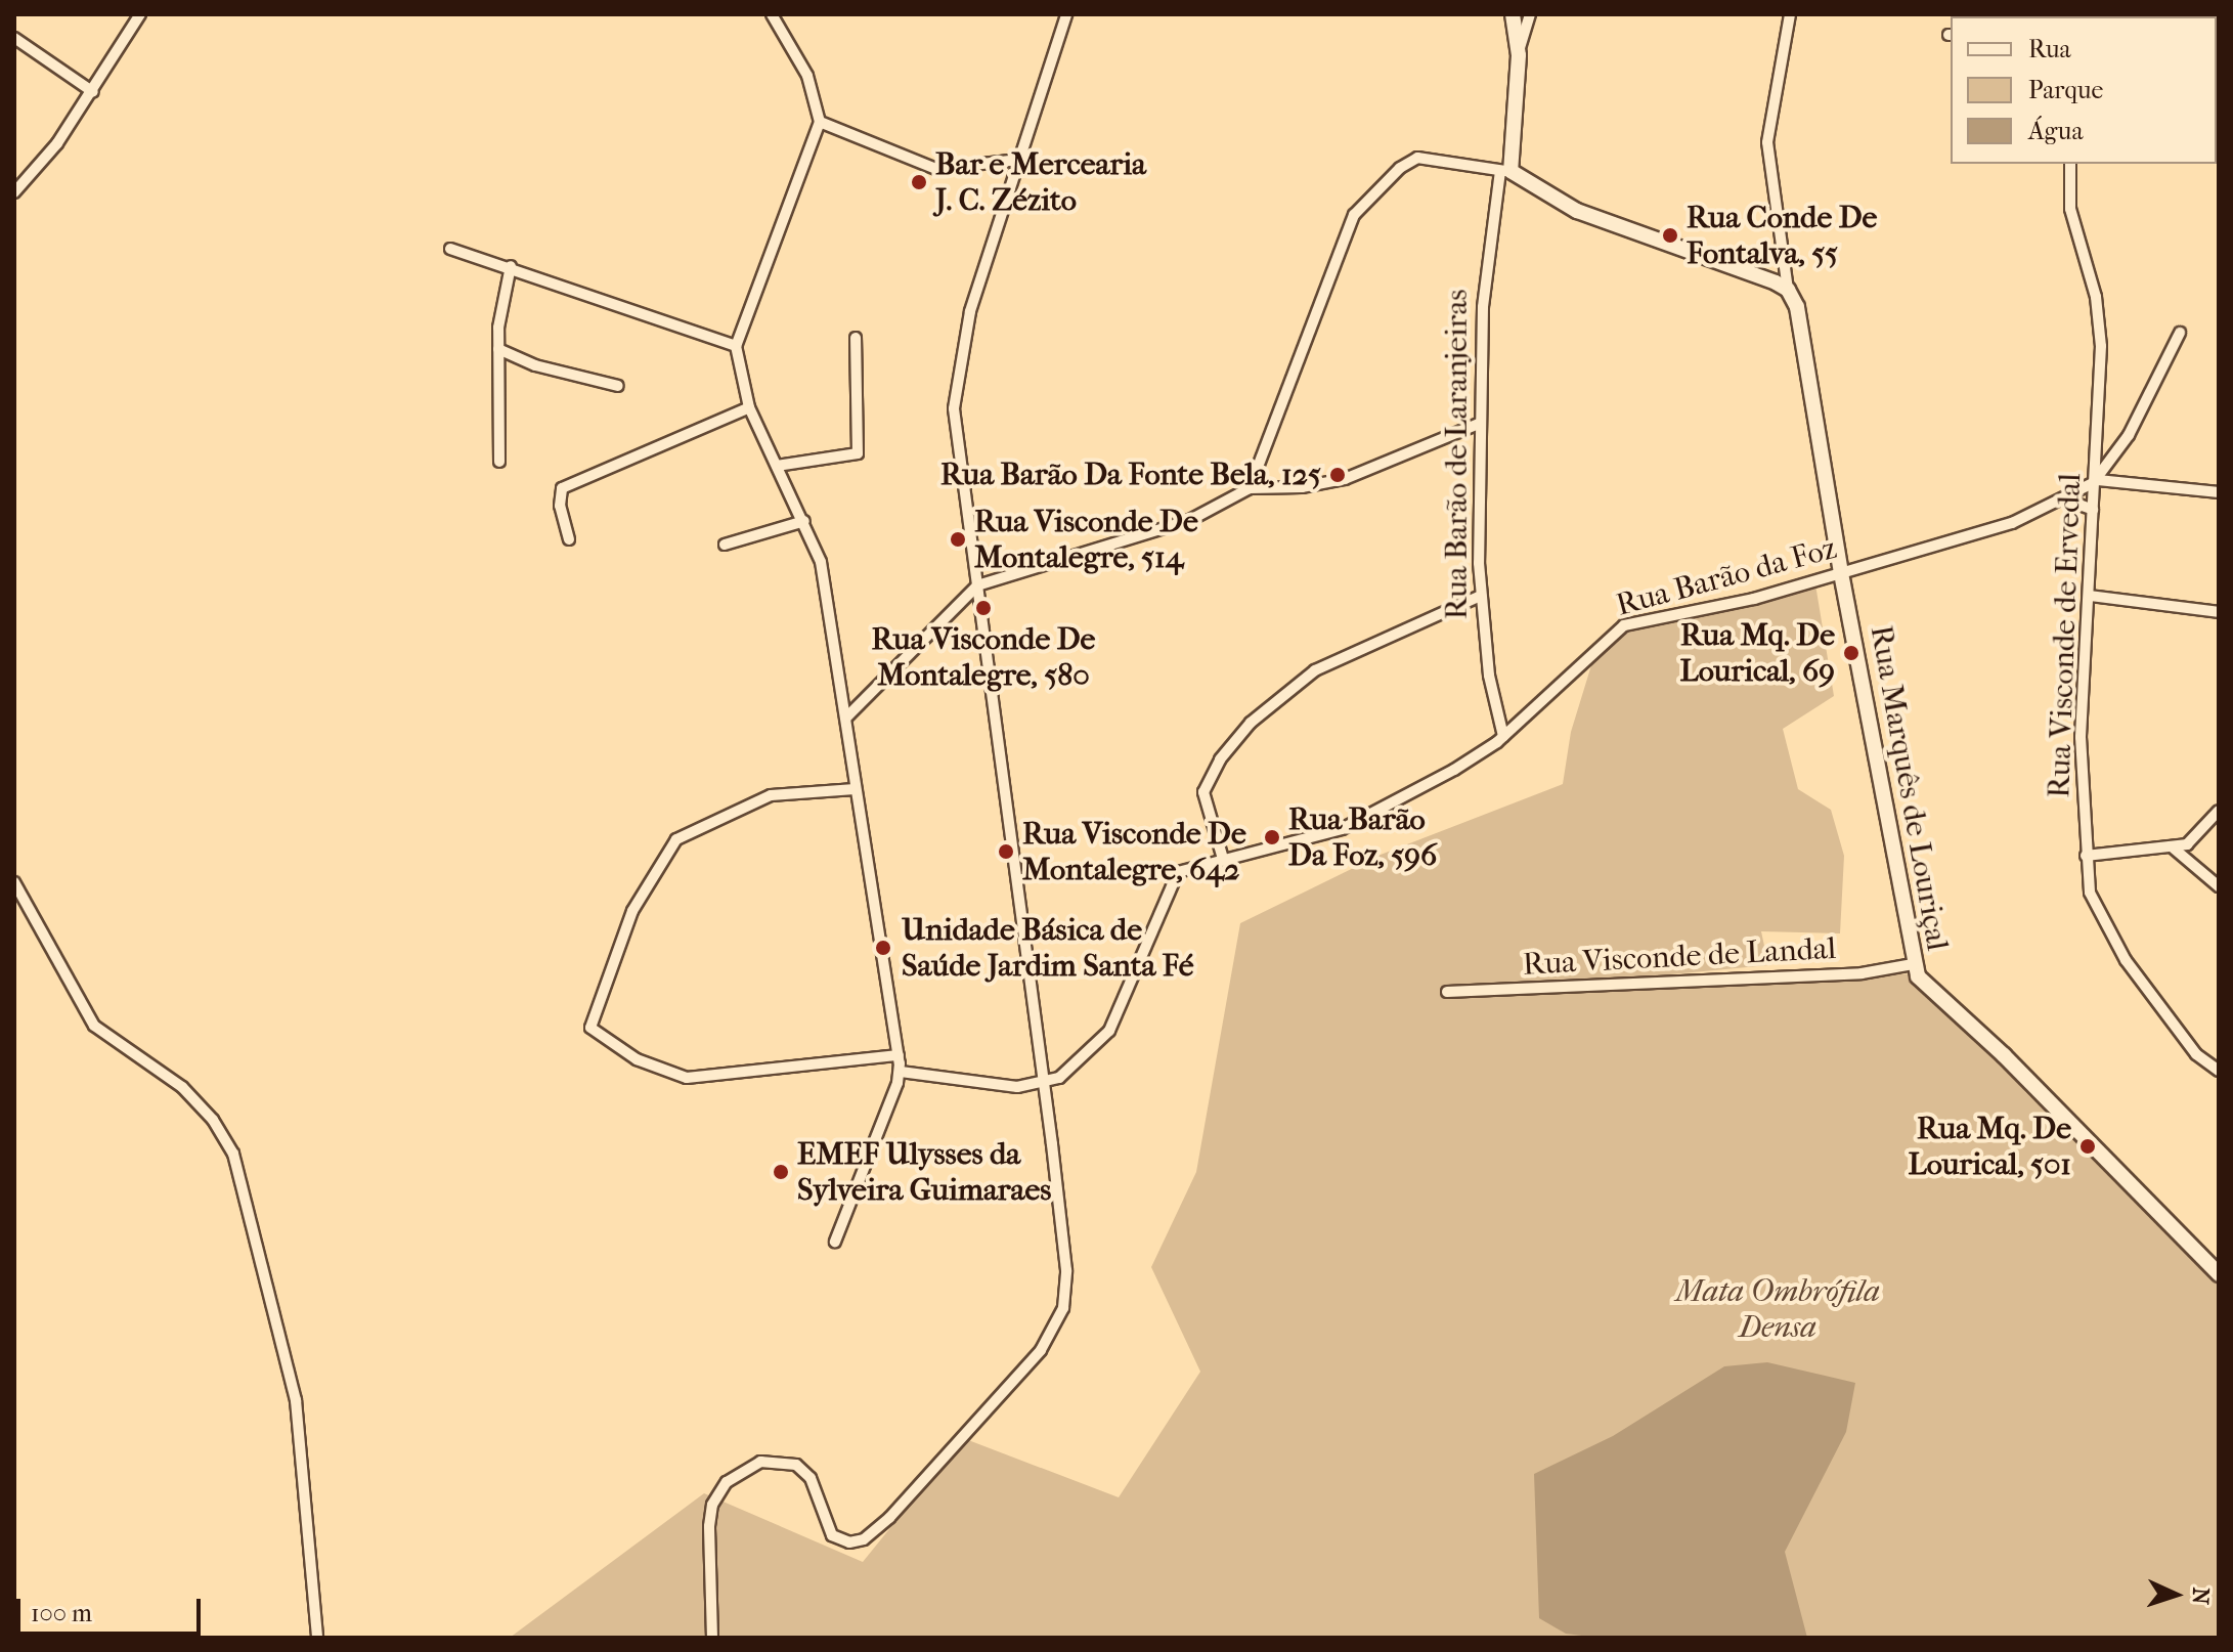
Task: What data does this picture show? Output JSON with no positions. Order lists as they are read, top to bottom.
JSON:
{
  "streets": {
    "main road": ["Rua Barão de Laranjeiras", "Rua Marquês de Louriçal"],
    "street": ["Rua Barão da Foz", "Rua Visconde de Ervedal", "Rua Visconde de Landal"]
  },
  "crossings": [
    ["Rua Barão de Laranjeiras", "Rua Barão da Foz"],
    ["Rua Barão da Foz", "Rua Visconde de Ervedal"],
    ["Rua Barão da Foz", "Rua Marquês de Louriçal"],
    ["Rua Marquês de Louriçal", "Rua Visconde de Landal"]
  ],
  "parks": ["Mata Ombrófila Densa"],
  "places": [
    "Bar e Mercearia J. C. Zézito",
    "Rua Conde De Fontalva, 55",
    "Rua Barão Da Fonte Bela, 125",
    "Rua Visconde De Montalegre, 514",
    "Rua Visconde De Montalegre, 580",
    "Rua Mq. De Lourical, 69",
    "Rua Barão Da Foz, 596",
    "Rua Visconde De Montalegre, 642",
    "Unidade Básica de Saúde Jardim Santa Fé",
    "Rua Mq. De Lourical, 501",
    "EMEF Ulysses da Sylveira Guimaraes"
  ],
  "legend": ["Rua", "Parque", "Água"],
  "scale_bar": "100 m",
  "north": "right"
}
